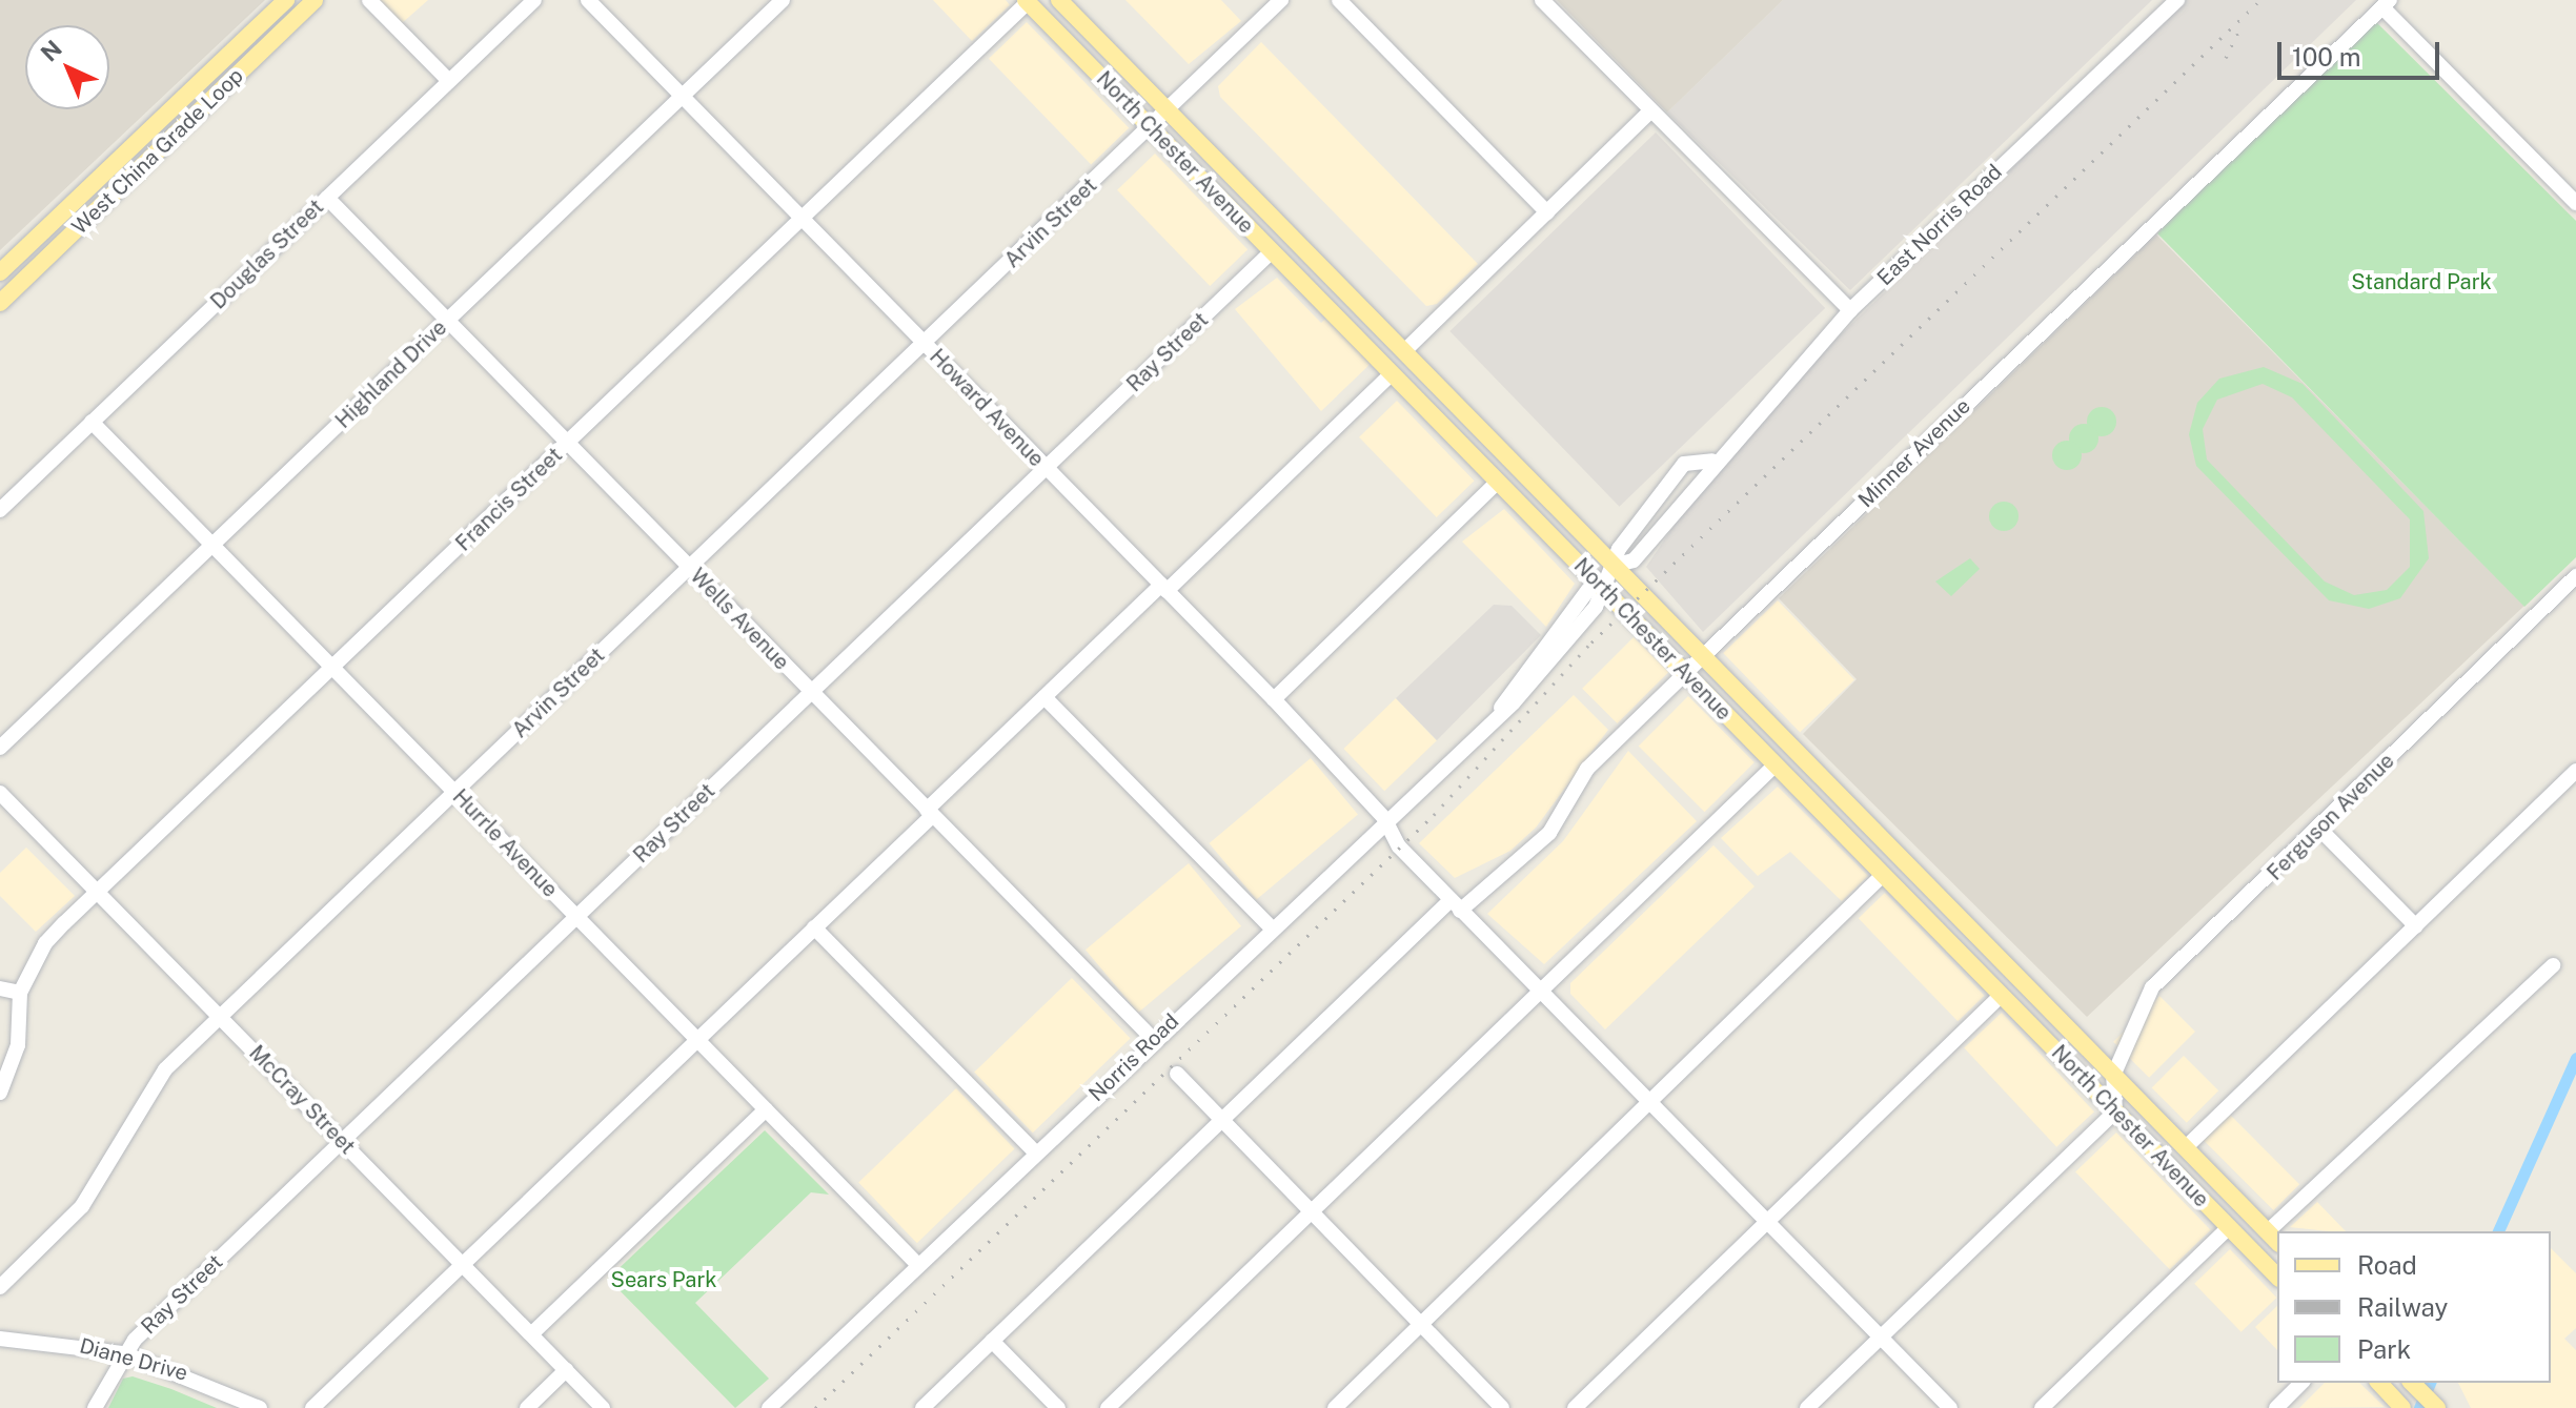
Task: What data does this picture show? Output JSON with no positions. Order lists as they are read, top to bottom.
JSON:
{
  "streets": {
    "main road": ["West China Grade Loop", "North Chester Avenue"],
    "street": [
      "Arvin Street",
      "East Norris Road",
      "Douglas Street",
      "Ray Street",
      "Highland Drive",
      "Howard Avenue",
      "Minner Avenue",
      "Francis Street",
      "Wells Avenue",
      "Ferguson Avenue",
      "Hurrle Avenue",
      "Norris Road",
      "McCray Street",
      "Diane Drive"
    ]
  },
  "crossings": [
    ["North Chester Avenue", "Arvin Street"],
    ["North Chester Avenue", "East Norris Road"],
    ["North Chester Avenue", "Ray Street"],
    ["North Chester Avenue", "Minner Avenue"],
    ["North Chester Avenue", "Francis Street"],
    ["North Chester Avenue", "Ferguson Avenue"],
    ["North Chester Avenue", "Norris Road"],
    ["Arvin Street", "Howard Avenue"],
    ["Arvin Street", "Wells Avenue"],
    ["Arvin Street", "Hurrle Avenue"],
    ["Arvin Street", "McCray Street"],
    ["East Norris Road", "Norris Road"],
    ["Douglas Street", "Wells Avenue"],
    ["Douglas Street", "Hurrle Avenue"],
    ["Ray Street", "Howard Avenue"],
    ["Ray Street", "Wells Avenue"],
    ["Ray Street", "Hurrle Avenue"],
    ["Ray Street", "McCray Street"],
    ["Ray Street", "Diane Drive"],
    ["Highland Drive", "Howard Avenue"],
    ["Highland Drive", "Wells Avenue"],
    ["Highland Drive", "Hurrle Avenue"],
    ["Howard Avenue", "Minner Avenue"],
    ["Howard Avenue", "Francis Street"],
    ["Howard Avenue", "Norris Road"],
    ["Francis Street", "Wells Avenue"],
    ["Francis Street", "Hurrle Avenue"],
    ["Francis Street", "McCray Street"],
    ["Wells Avenue", "Norris Road"],
    ["Hurrle Avenue", "Norris Road"]
  ],
  "parks": ["Standard Park", "Sears Park"],
  "legend": ["Road", "Railway", "Park"],
  "scale_bar": "100 m",
  "north": "top left"
}
